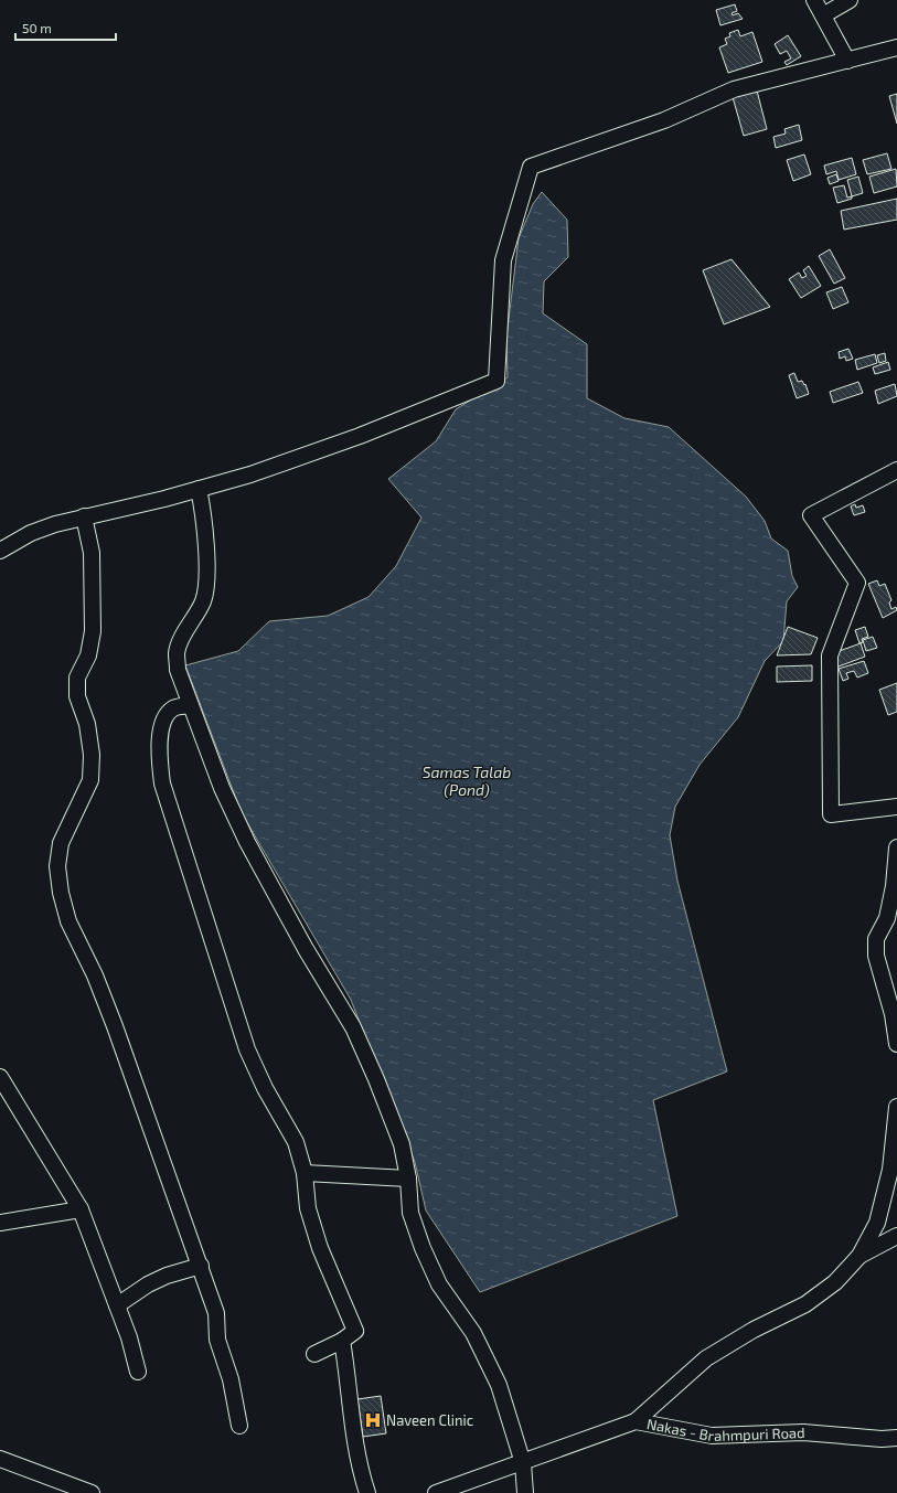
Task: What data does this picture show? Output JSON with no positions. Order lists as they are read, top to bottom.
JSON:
{
  "streets": {
    "street": ["Nakas - Brahmpuri Road"]
  },
  "water": ["Samas Talab (Pond)"],
  "places": {
    "hospital": ["Naveen Clinic"]
  },
  "scale_bar": "50 m"
}
